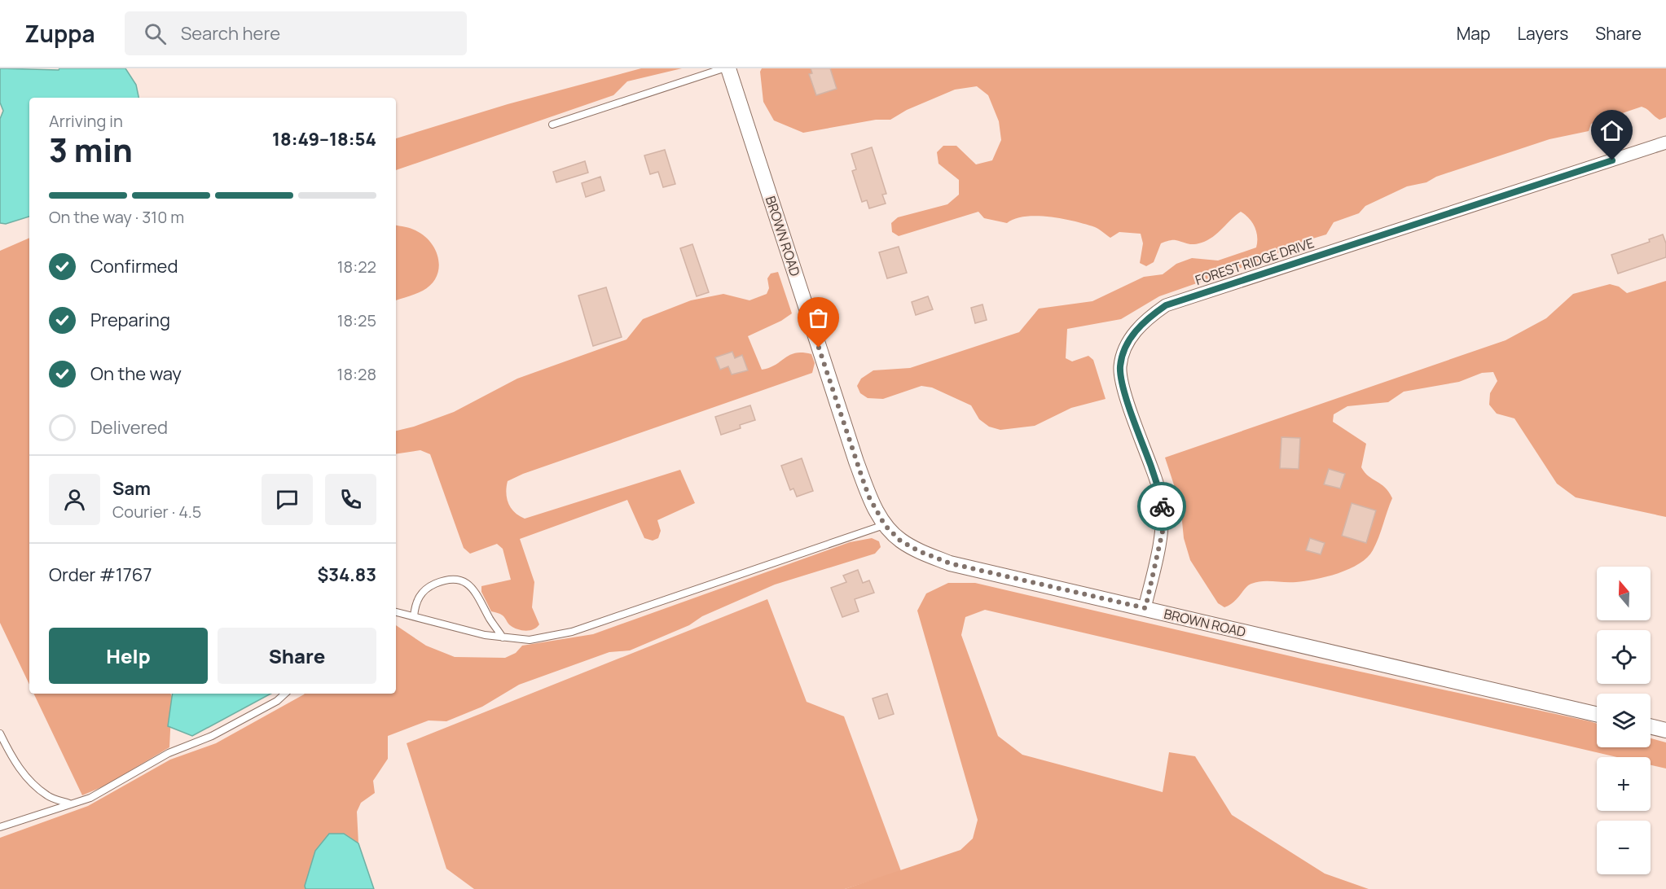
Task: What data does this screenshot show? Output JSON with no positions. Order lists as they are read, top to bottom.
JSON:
{
  "streets": {
    "street": ["BROWN ROAD", "FOREST RIDGE DRIVE"]
  },
  "crossings": [
    ["BROWN ROAD", "FOREST RIDGE DRIVE"]
  ],
  "north": "top",
  "page": {
    "header": "Zuppa",
    "search": "Search here",
    "nav": ["Map", "Layers", "Share"],
    "heading": ["3 min", "Arriving in", "18:49–18:54"],
    "panel": [
      "Sam",
      "Courier · 4.5",
      "Order #1767",
      "$34.83"
    ],
    "bar": "On the way · 310 m",
    "list": [
      ["Confirmed", "18:22"],
      ["Preparing", "18:25"],
      ["On the way", "18:28"],
      "Delivered"
    ],
    "map_buttons": ["+", "−"],
    "buttons": ["Help", "Share"]
  }
}
